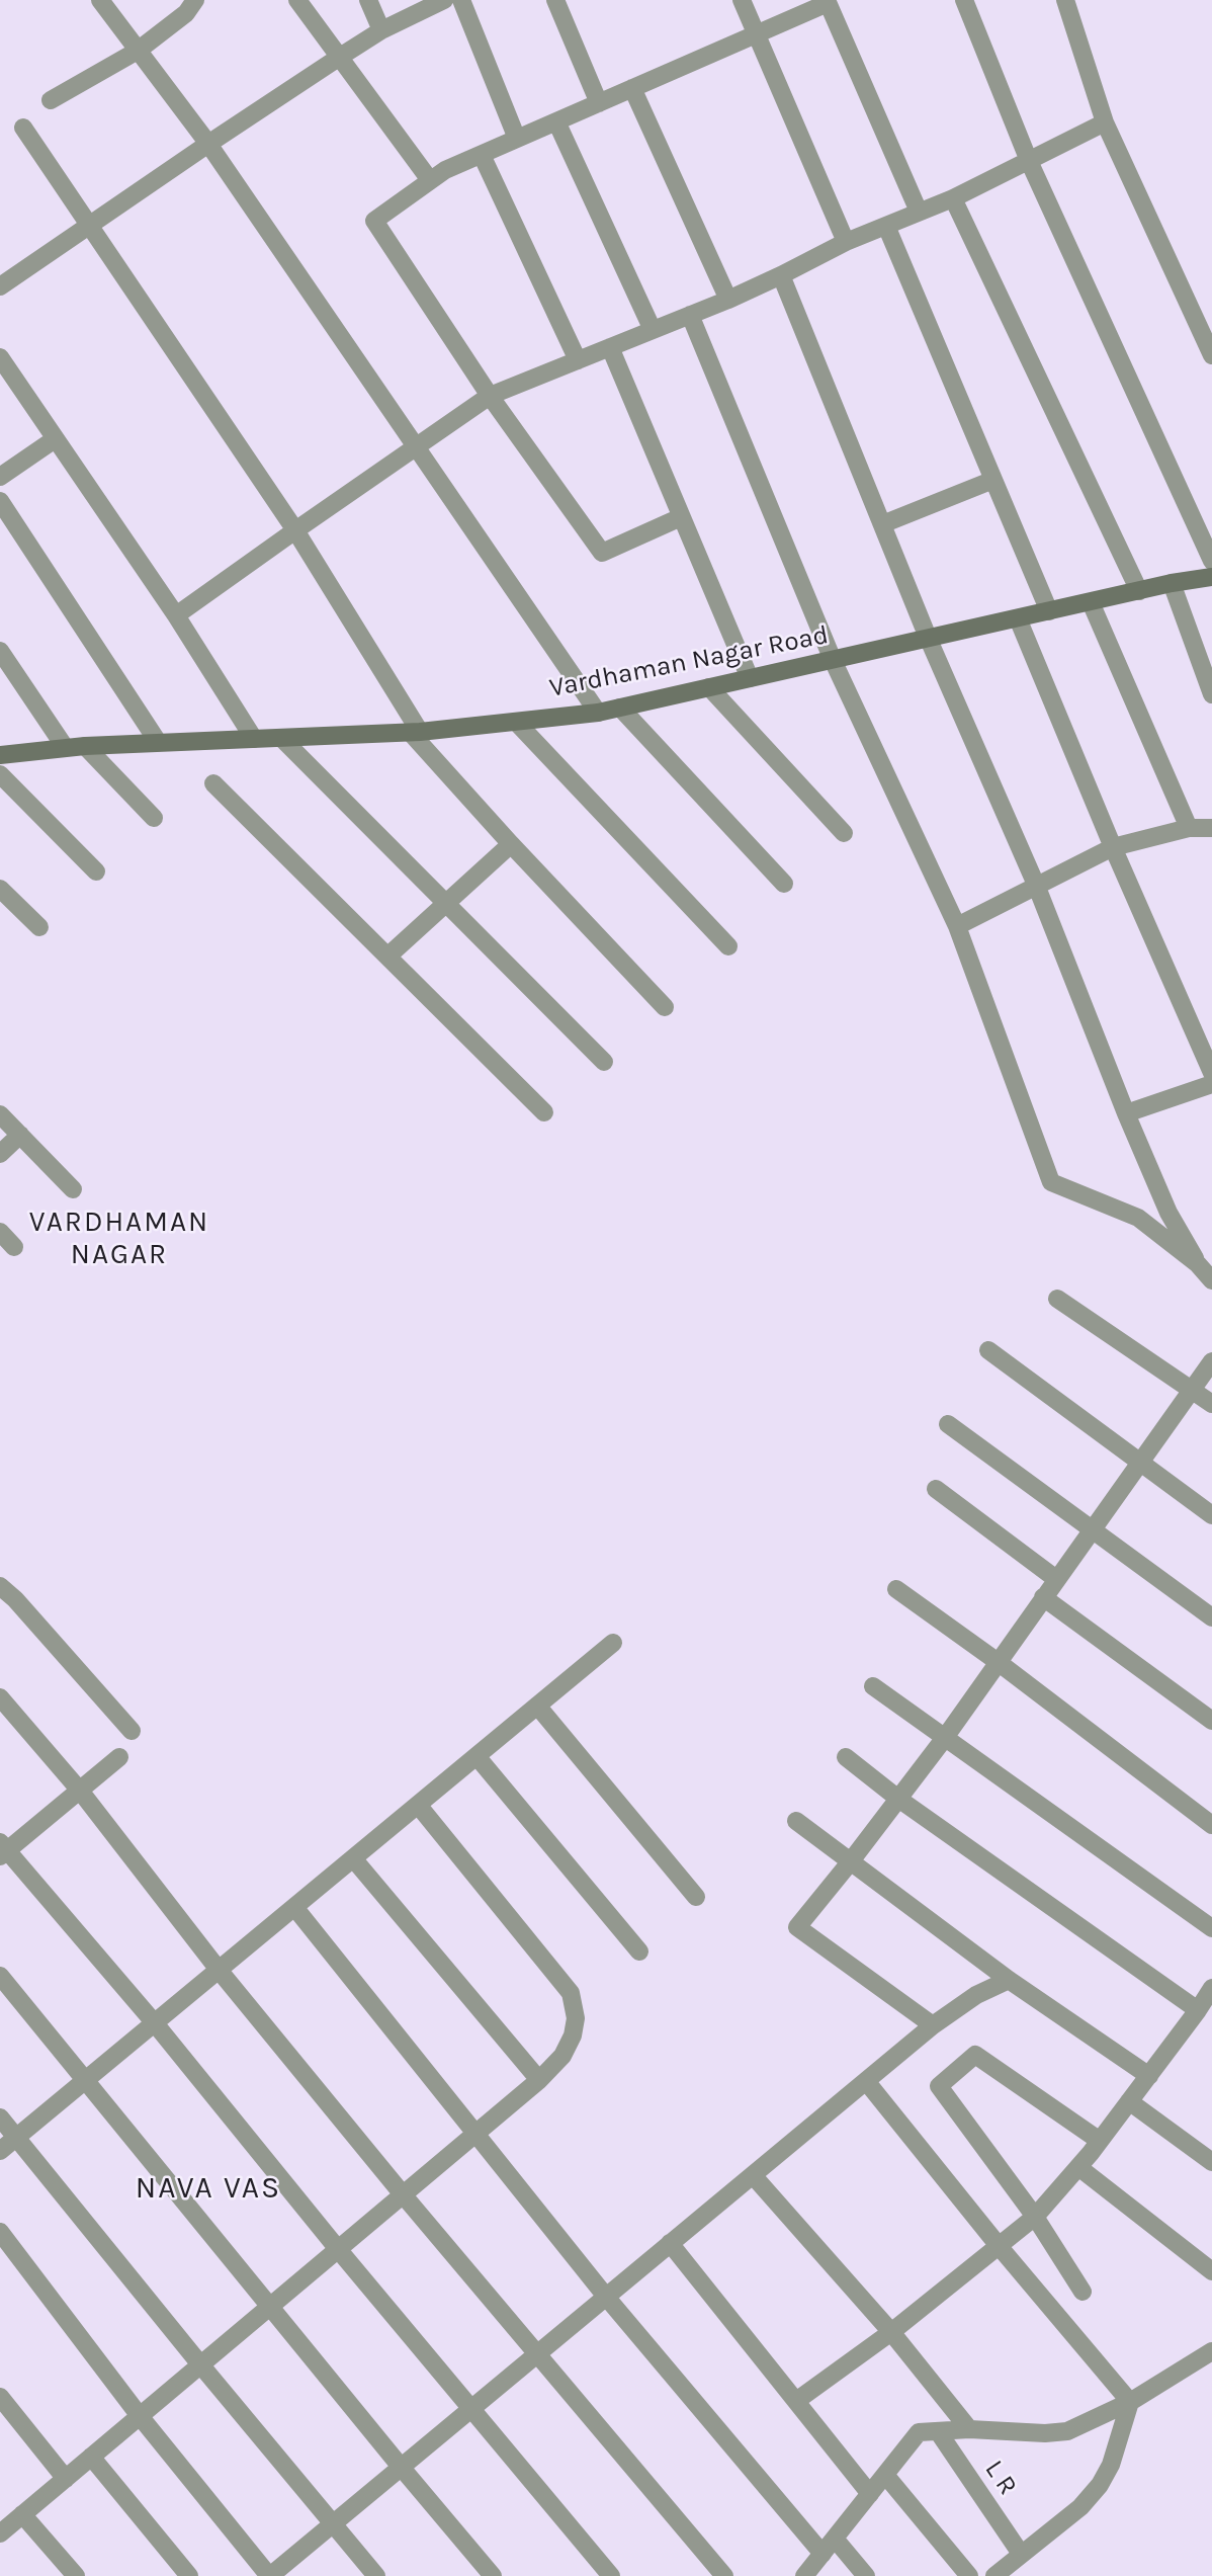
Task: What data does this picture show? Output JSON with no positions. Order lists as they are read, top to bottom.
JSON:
{
  "streets": {
    "street": ["Vardhaman Nagar Road", "L R"]
  },
  "districts": ["VARDHAMAN NAGAR", "NAVA VAS"]
}
